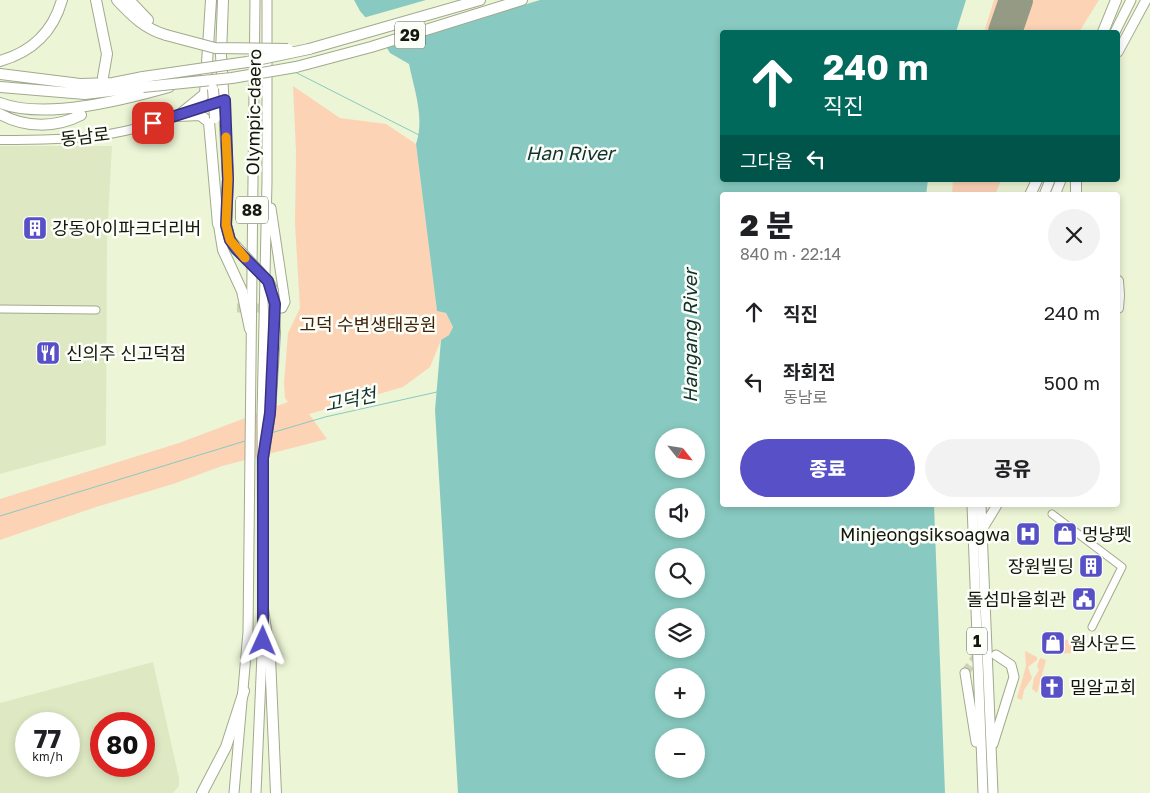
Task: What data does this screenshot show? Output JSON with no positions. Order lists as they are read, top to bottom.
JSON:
{
  "streets": {
    "highway": [
      "29",
      "Olympic-daero",
      "88",
      "1"
    ],
    "main road": ["동남로"]
  },
  "water": ["Han River", "Hangang River", "고덕천"],
  "parks": ["고덕 수변생태공원"],
  "places": {
    "building": ["강동아이파크더리버", "장원빌딩"],
    "restaurant": ["신의주 신고덕점"],
    "hospital": ["Minjeongsiksoagwa"],
    "shop": ["멍냥펫", "웜사운드"],
    "public building": ["돌섬마을회관"],
    "church": ["밀알교회"]
  },
  "north": "bottom right",
  "page": {
    "turn": ["240 m", "직진"],
    "then": "그다음",
    "heading": ["2 분", "840 m · 22:14"],
    "list": [
      {
        "name": "직진",
        "value": "240 m"
      },
      {
        "name": "좌회전",
        "note": "동남로",
        "value": "500 m"
      }
    ],
    "map_buttons": ["+", "−"],
    "buttons": ["종료", "공유"],
    "speed": "77 km/h",
    "limit": "80"
  }
}
